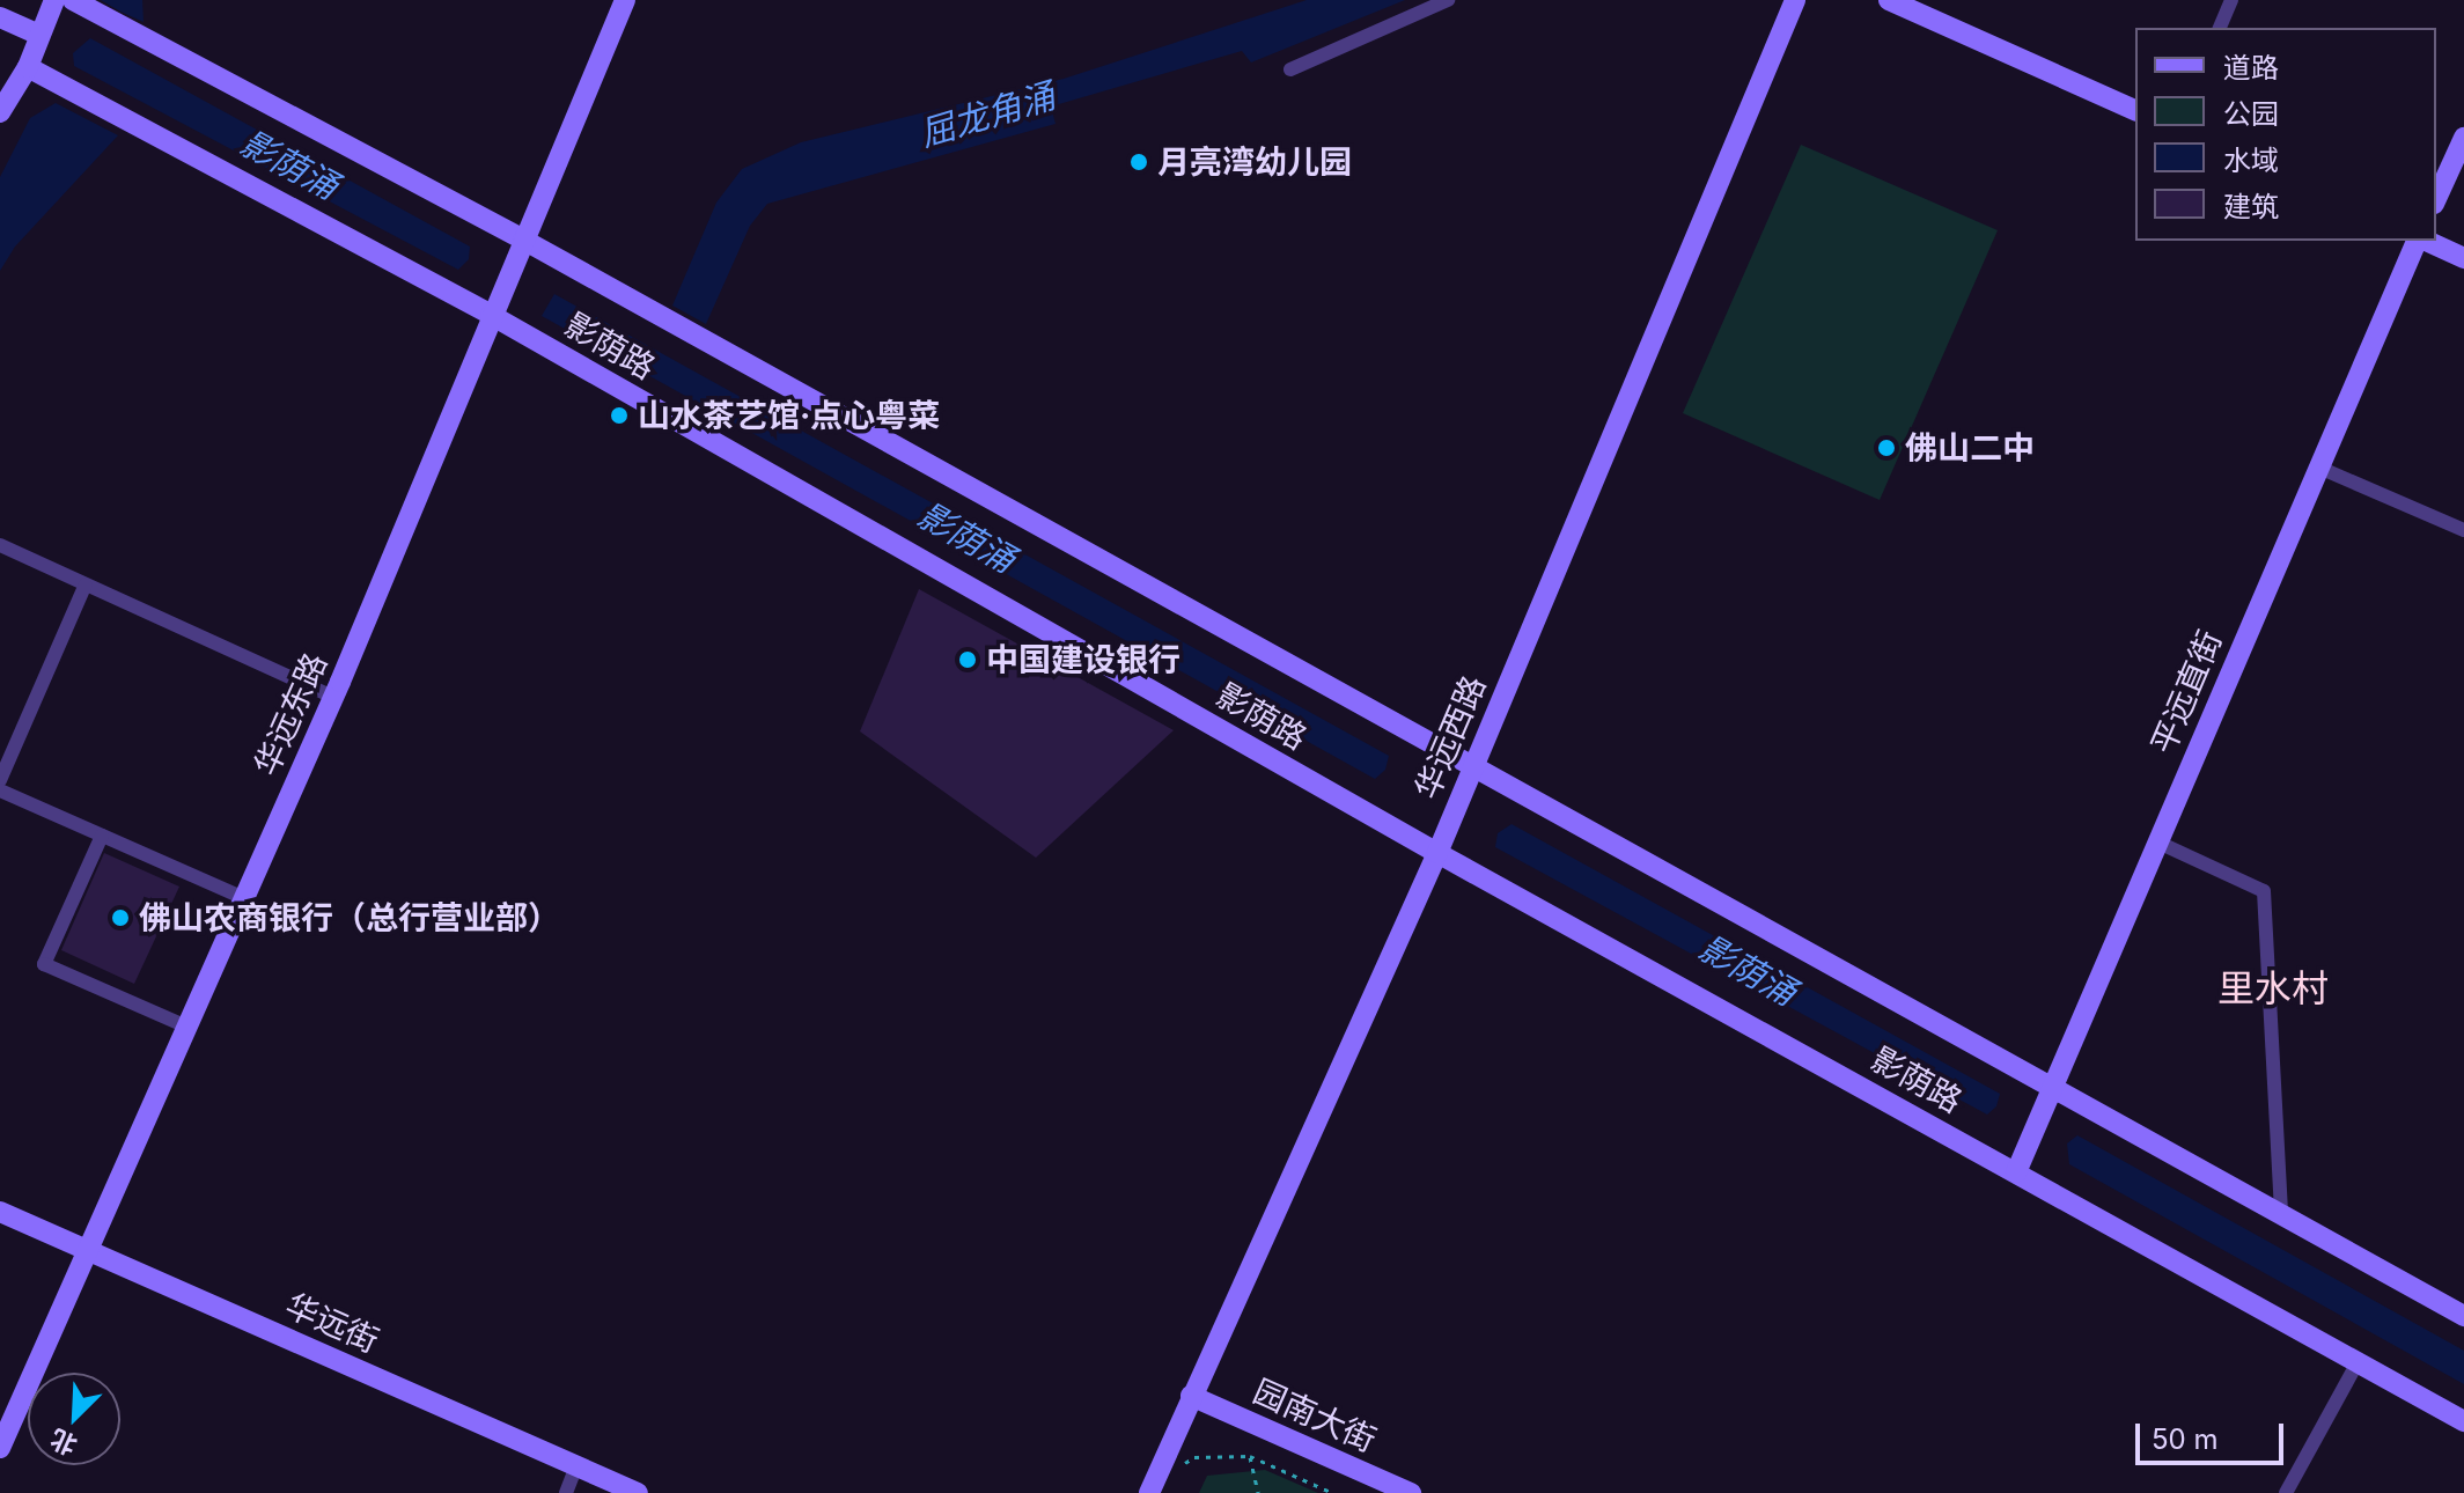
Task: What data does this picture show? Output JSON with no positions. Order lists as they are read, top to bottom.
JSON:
{
  "streets": {
    "street": [
      "影荫路",
      "平远直街",
      "华远东路",
      "华远西路",
      "华远街",
      "园南大街"
    ]
  },
  "crossings": [
    ["影荫路", "平远直街"],
    ["影荫路", "华远东路"],
    ["影荫路", "华远西路"],
    ["华远东路", "华远街"],
    ["华远西路", "园南大街"]
  ],
  "districts": ["里水村"],
  "water": ["屈龙角涌", "影荫涌"],
  "places": [
    "月亮湾幼儿园",
    "山水茶艺馆·点心粤菜",
    "佛山二中",
    "中国建设银行",
    "佛山农商银行（总行营业部）"
  ],
  "legend": [
    "道路",
    "公园",
    "水域",
    "建筑"
  ],
  "scale_bar": "50 m",
  "north": "bottom left"
}
